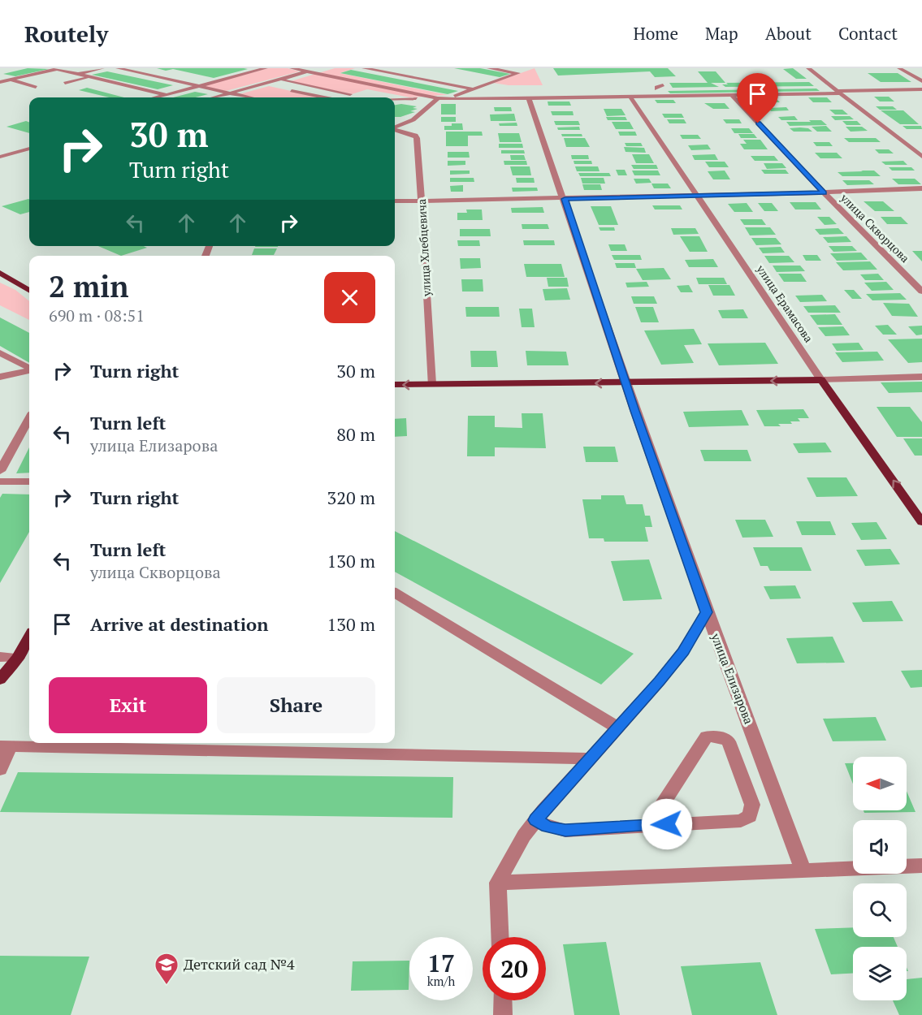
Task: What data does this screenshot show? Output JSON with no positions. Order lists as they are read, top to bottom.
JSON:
{
  "streets": {
    "main road": ["улица Ерамасова"],
    "street": ["улица Скворцова", "улица Хлебцевича", "улица Елизарова"]
  },
  "places": {
    "school or university": ["Детский сад №4"]
  },
  "north": "left",
  "page": {
    "header": "Routely",
    "nav": [
      "Home",
      "Map",
      "About",
      "Contact"
    ],
    "turn": ["30 m", "Turn right"],
    "heading": ["2 min", "690 m · 08:51"],
    "list": [
      {
        "name": "Turn right",
        "value": "30 m"
      },
      {
        "name": "Turn left",
        "note": "улица Елизарова",
        "value": "80 m"
      },
      {
        "name": "Turn right",
        "value": "320 m"
      },
      {
        "name": "Turn left",
        "note": "улица Скворцова",
        "value": "130 m"
      },
      {
        "name": "Arrive at destination",
        "value": "130 m"
      }
    ],
    "buttons": ["Exit", "Share"],
    "speed": "17 km/h",
    "limit": "20"
  }
}
